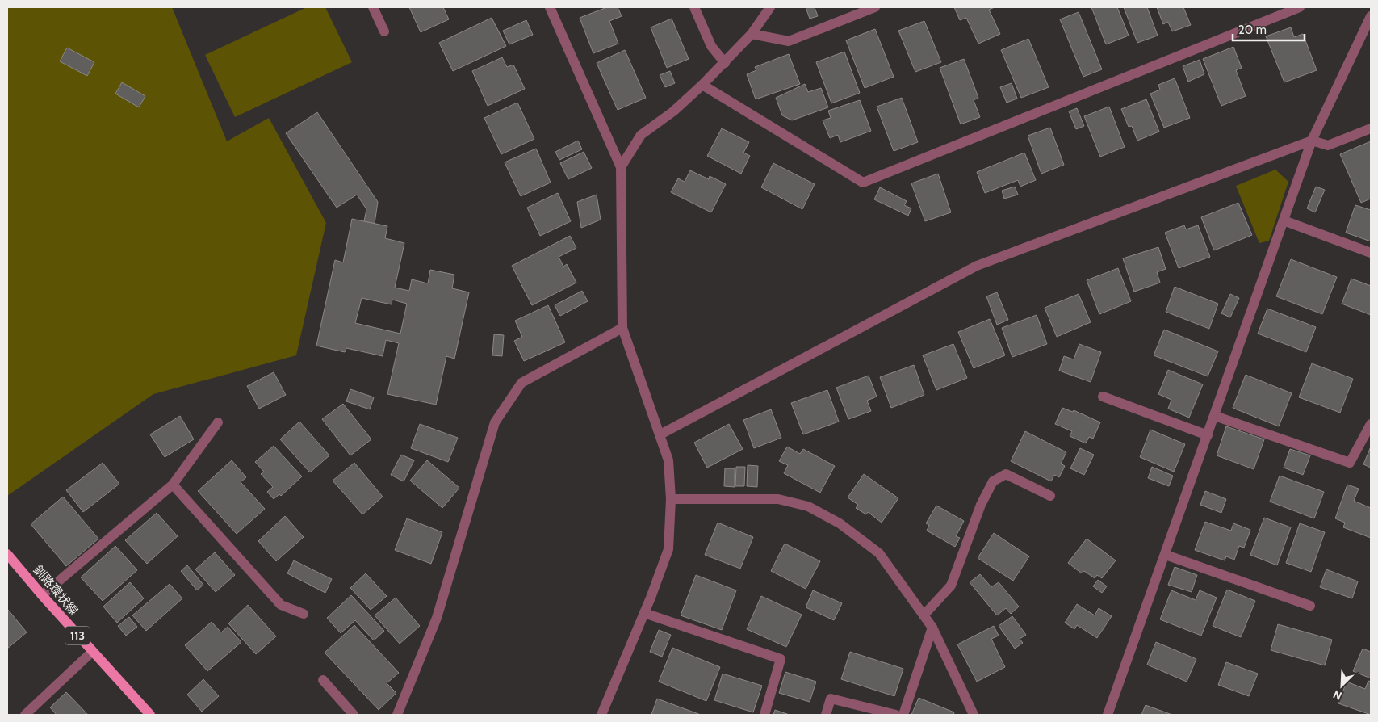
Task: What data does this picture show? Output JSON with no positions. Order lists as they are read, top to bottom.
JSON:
{
  "streets": {
    "main road": ["釧路環状線", "113"]
  },
  "scale_bar": "20 m",
  "north": "bottom left"
}
